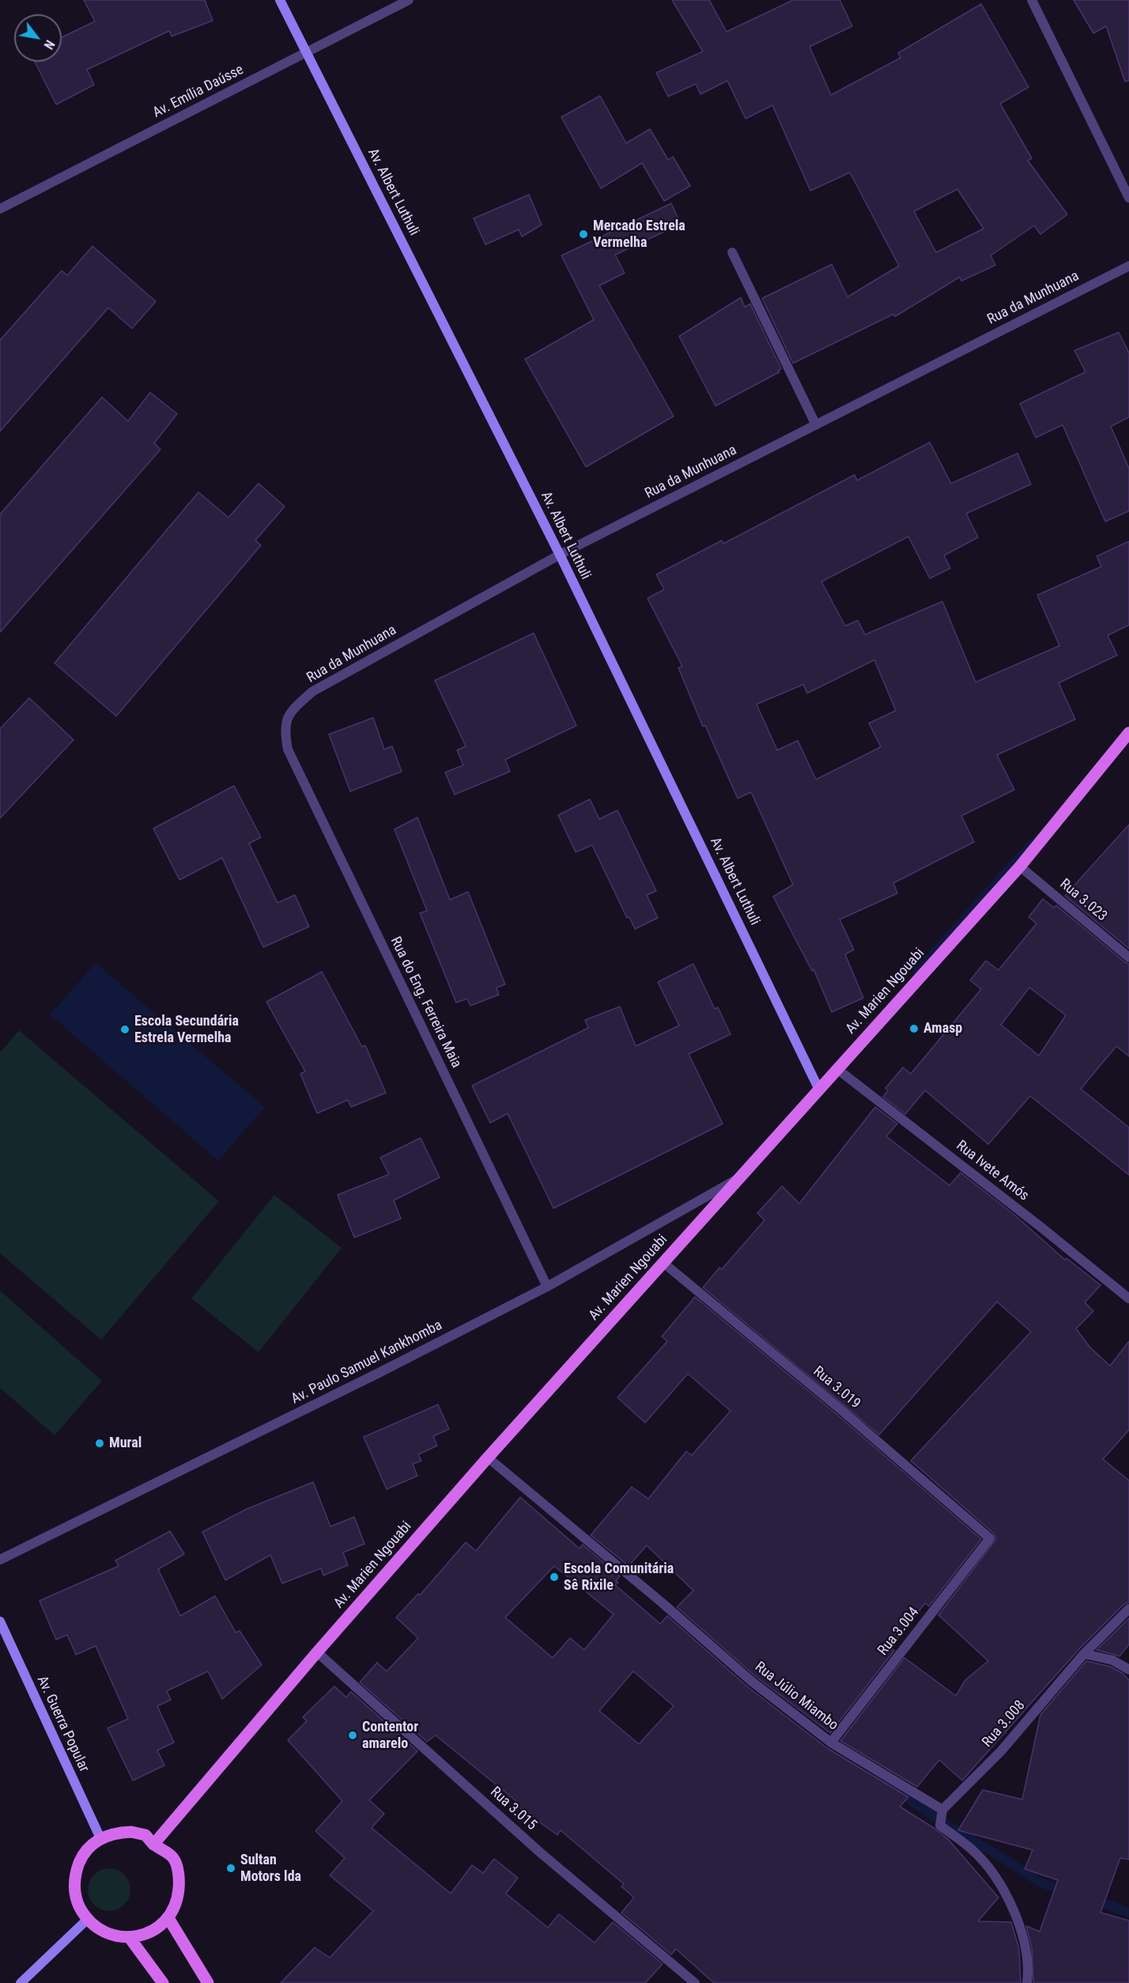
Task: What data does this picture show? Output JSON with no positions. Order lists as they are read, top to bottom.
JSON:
{
  "streets": {
    "main road": ["Av. Marien Ngouabi"],
    "street": [
      "Av. Emília Daússe",
      "Av. Albert Luthuli",
      "Rua da Munhuana",
      "Rua 3.023",
      "Rua do Eng. Ferreira Maia",
      "Rua Ivete Amós",
      "Av. Paulo Samuel Kankhomba",
      "Rua 3.019",
      "Rua 3.004",
      "Rua Júlio Miambo",
      "Av. Guerra Popular",
      "Rua 3.008",
      "Rua 3.015"
    ]
  },
  "crossings": [
    ["Av. Emília Daússe", "Av. Albert Luthuli"],
    ["Av. Albert Luthuli", "Rua da Munhuana"],
    ["Av. Albert Luthuli", "Av. Marien Ngouabi"],
    ["Rua da Munhuana", "Rua do Eng. Ferreira Maia"],
    ["Rua 3.023", "Av. Marien Ngouabi"],
    ["Av. Marien Ngouabi", "Rua Ivete Amós"],
    ["Av. Marien Ngouabi", "Av. Paulo Samuel Kankhomba"],
    ["Av. Marien Ngouabi", "Rua 3.019"],
    ["Av. Marien Ngouabi", "Rua Júlio Miambo"],
    ["Av. Marien Ngouabi", "Av. Guerra Popular"],
    ["Av. Marien Ngouabi", "Rua 3.015"],
    ["Rua do Eng. Ferreira Maia", "Av. Paulo Samuel Kankhomba"],
    ["Rua 3.019", "Rua 3.004"],
    ["Rua 3.004", "Rua Júlio Miambo"],
    ["Rua Júlio Miambo", "Rua 3.008"]
  ],
  "places": [
    "Mercado Estrela Vermelha",
    "Amasp",
    "Escola Secundária Estrela Vermelha",
    "Mural",
    "Escola Comunitária Sê Rixile",
    "Contentor amarelo",
    "Sultan Motors lda"
  ],
  "north": "bottom right"
}
